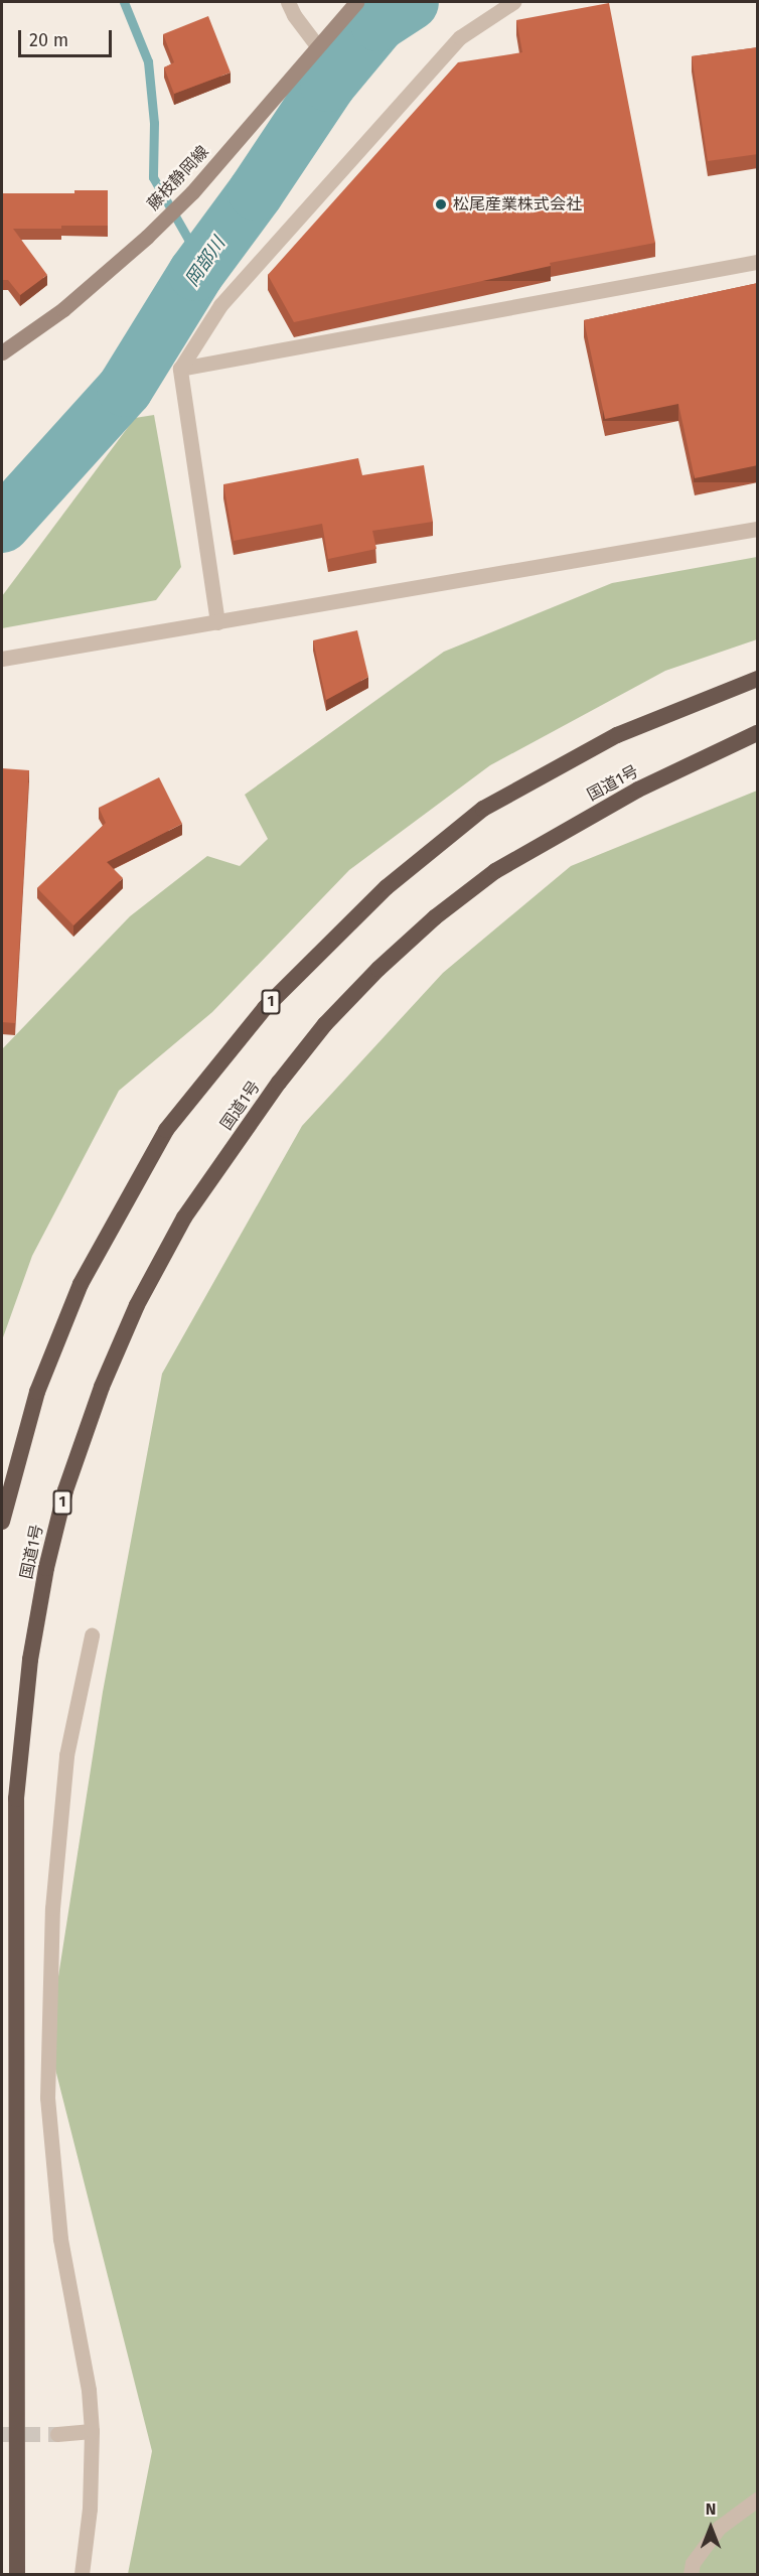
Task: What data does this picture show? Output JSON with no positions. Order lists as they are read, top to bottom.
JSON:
{
  "streets": {
    "highway": ["国道1号", "1"],
    "main road": ["藤枝静岡線"]
  },
  "water": ["岡部川"],
  "places": ["松尾産業株式会社"],
  "scale_bar": "20 m",
  "north": "top"
}
